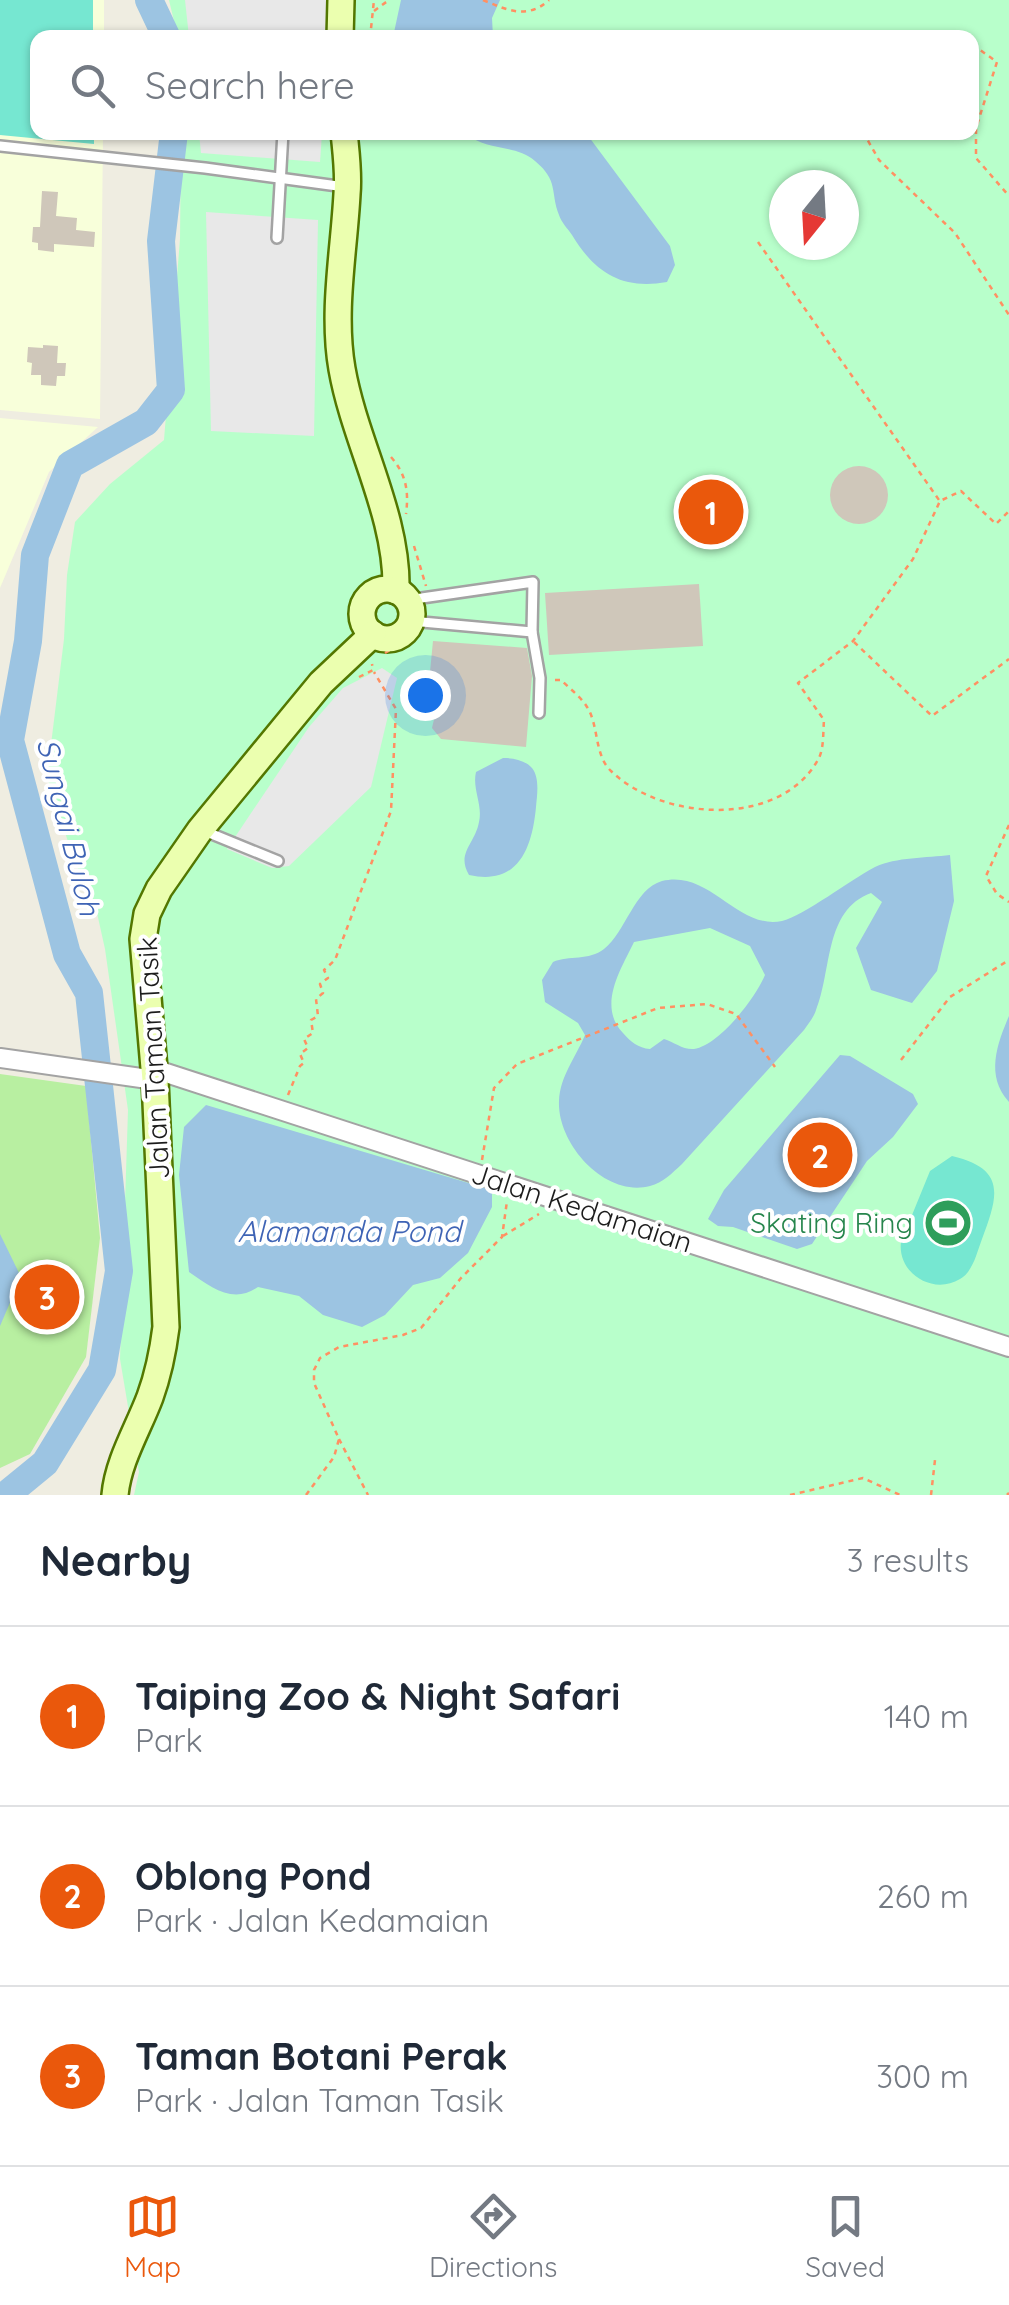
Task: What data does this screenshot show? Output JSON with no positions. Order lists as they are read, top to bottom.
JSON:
{
  "streets": {
    "street": ["Jalan Taman Tasik", "Jalan Kedamaian"]
  },
  "crossings": [
    ["Jalan Taman Tasik", "Jalan Kedamaian"]
  ],
  "water": ["Sungai Buloh", "Alamanda Pond"],
  "places": {
    "sports": ["Skating Ring"]
  },
  "north": "bottom",
  "page": {
    "search": "Search here",
    "pins": ["1", "2", "3"],
    "heading": ["Nearby", "3 results"],
    "list": [
      {
        "mark": "1",
        "name": "Taiping Zoo & Night Safari",
        "note": "Park",
        "value": "140 m"
      },
      {
        "mark": "2",
        "name": "Oblong Pond",
        "note": "Park · Jalan Kedamaian",
        "value": "260 m"
      },
      {
        "mark": "3",
        "name": "Taman Botani Perak",
        "note": "Park · Jalan Taman Tasik",
        "value": "300 m"
      }
    ],
    "nav": ["Map", "Directions", "Saved"]
  }
}
